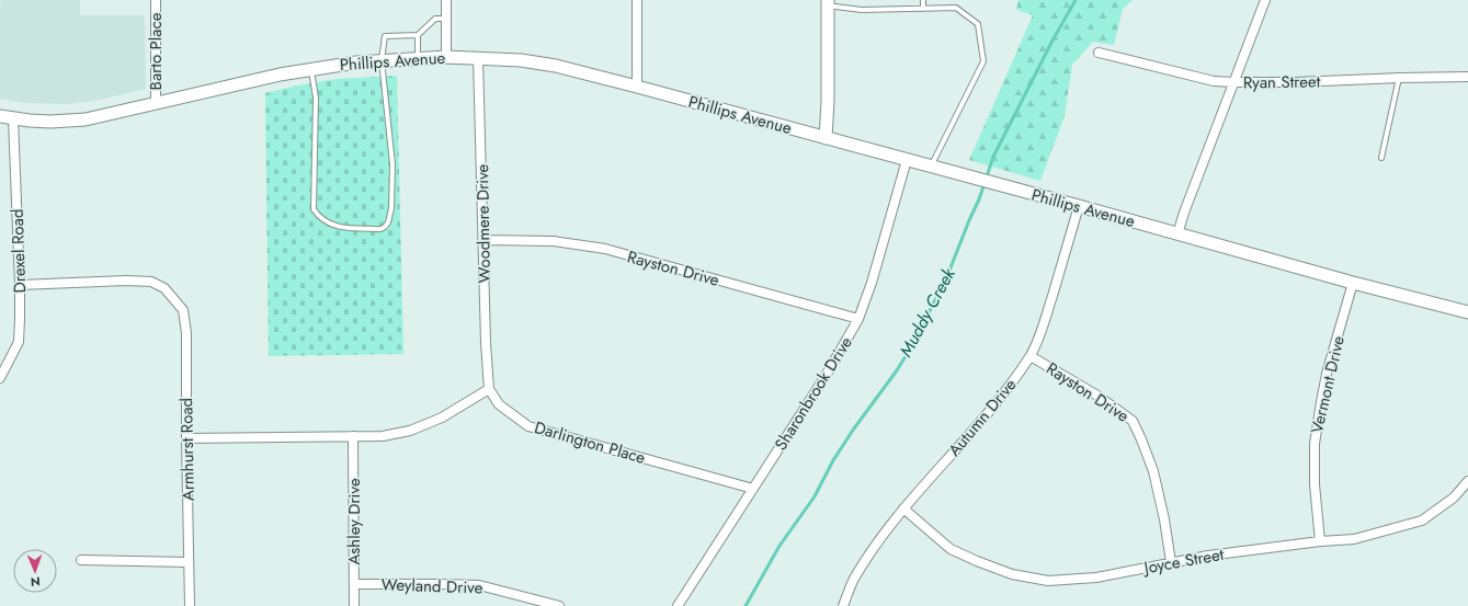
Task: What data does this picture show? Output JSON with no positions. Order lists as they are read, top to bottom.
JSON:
{
  "streets": {
    "street": [
      "Barto Place",
      "Phillips Avenue",
      "Ryan Street",
      "Woodmere Drive",
      "Drexel Road",
      "Rayston Drive",
      "Vermont Drive",
      "Sharonbrook Drive",
      "Autumn Drive",
      "Darlington Place",
      "Armhurst Road",
      "Ashley Drive",
      "Joyce Street",
      "Weyland Drive"
    ]
  },
  "crossings": [
    ["Barto Place", "Phillips Avenue"],
    ["Phillips Avenue", "Woodmere Drive"],
    ["Phillips Avenue", "Drexel Road"],
    ["Phillips Avenue", "Vermont Drive"],
    ["Phillips Avenue", "Sharonbrook Drive"],
    ["Phillips Avenue", "Autumn Drive"],
    ["Woodmere Drive", "Rayston Drive"],
    ["Woodmere Drive", "Darlington Place"],
    ["Drexel Road", "Armhurst Road"],
    ["Rayston Drive", "Sharonbrook Drive"],
    ["Rayston Drive", "Autumn Drive"],
    ["Rayston Drive", "Joyce Street"],
    ["Vermont Drive", "Joyce Street"],
    ["Sharonbrook Drive", "Darlington Place"],
    ["Autumn Drive", "Joyce Street"],
    ["Ashley Drive", "Weyland Drive"]
  ],
  "water": ["Muddy Creek"],
  "north": "bottom"
}
